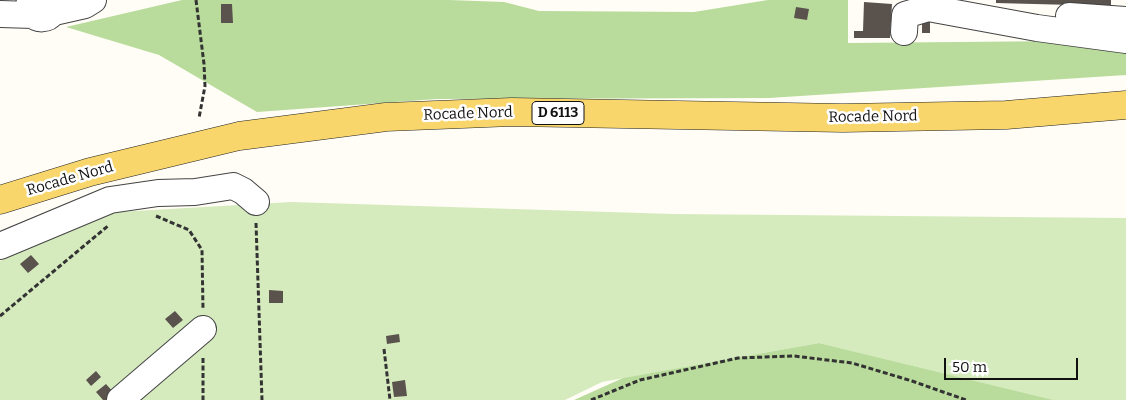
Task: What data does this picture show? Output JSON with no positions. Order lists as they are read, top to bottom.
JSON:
{
  "streets": {
    "main road": ["D 6113", "Rocade Nord"]
  },
  "scale_bar": "50 m"
}
